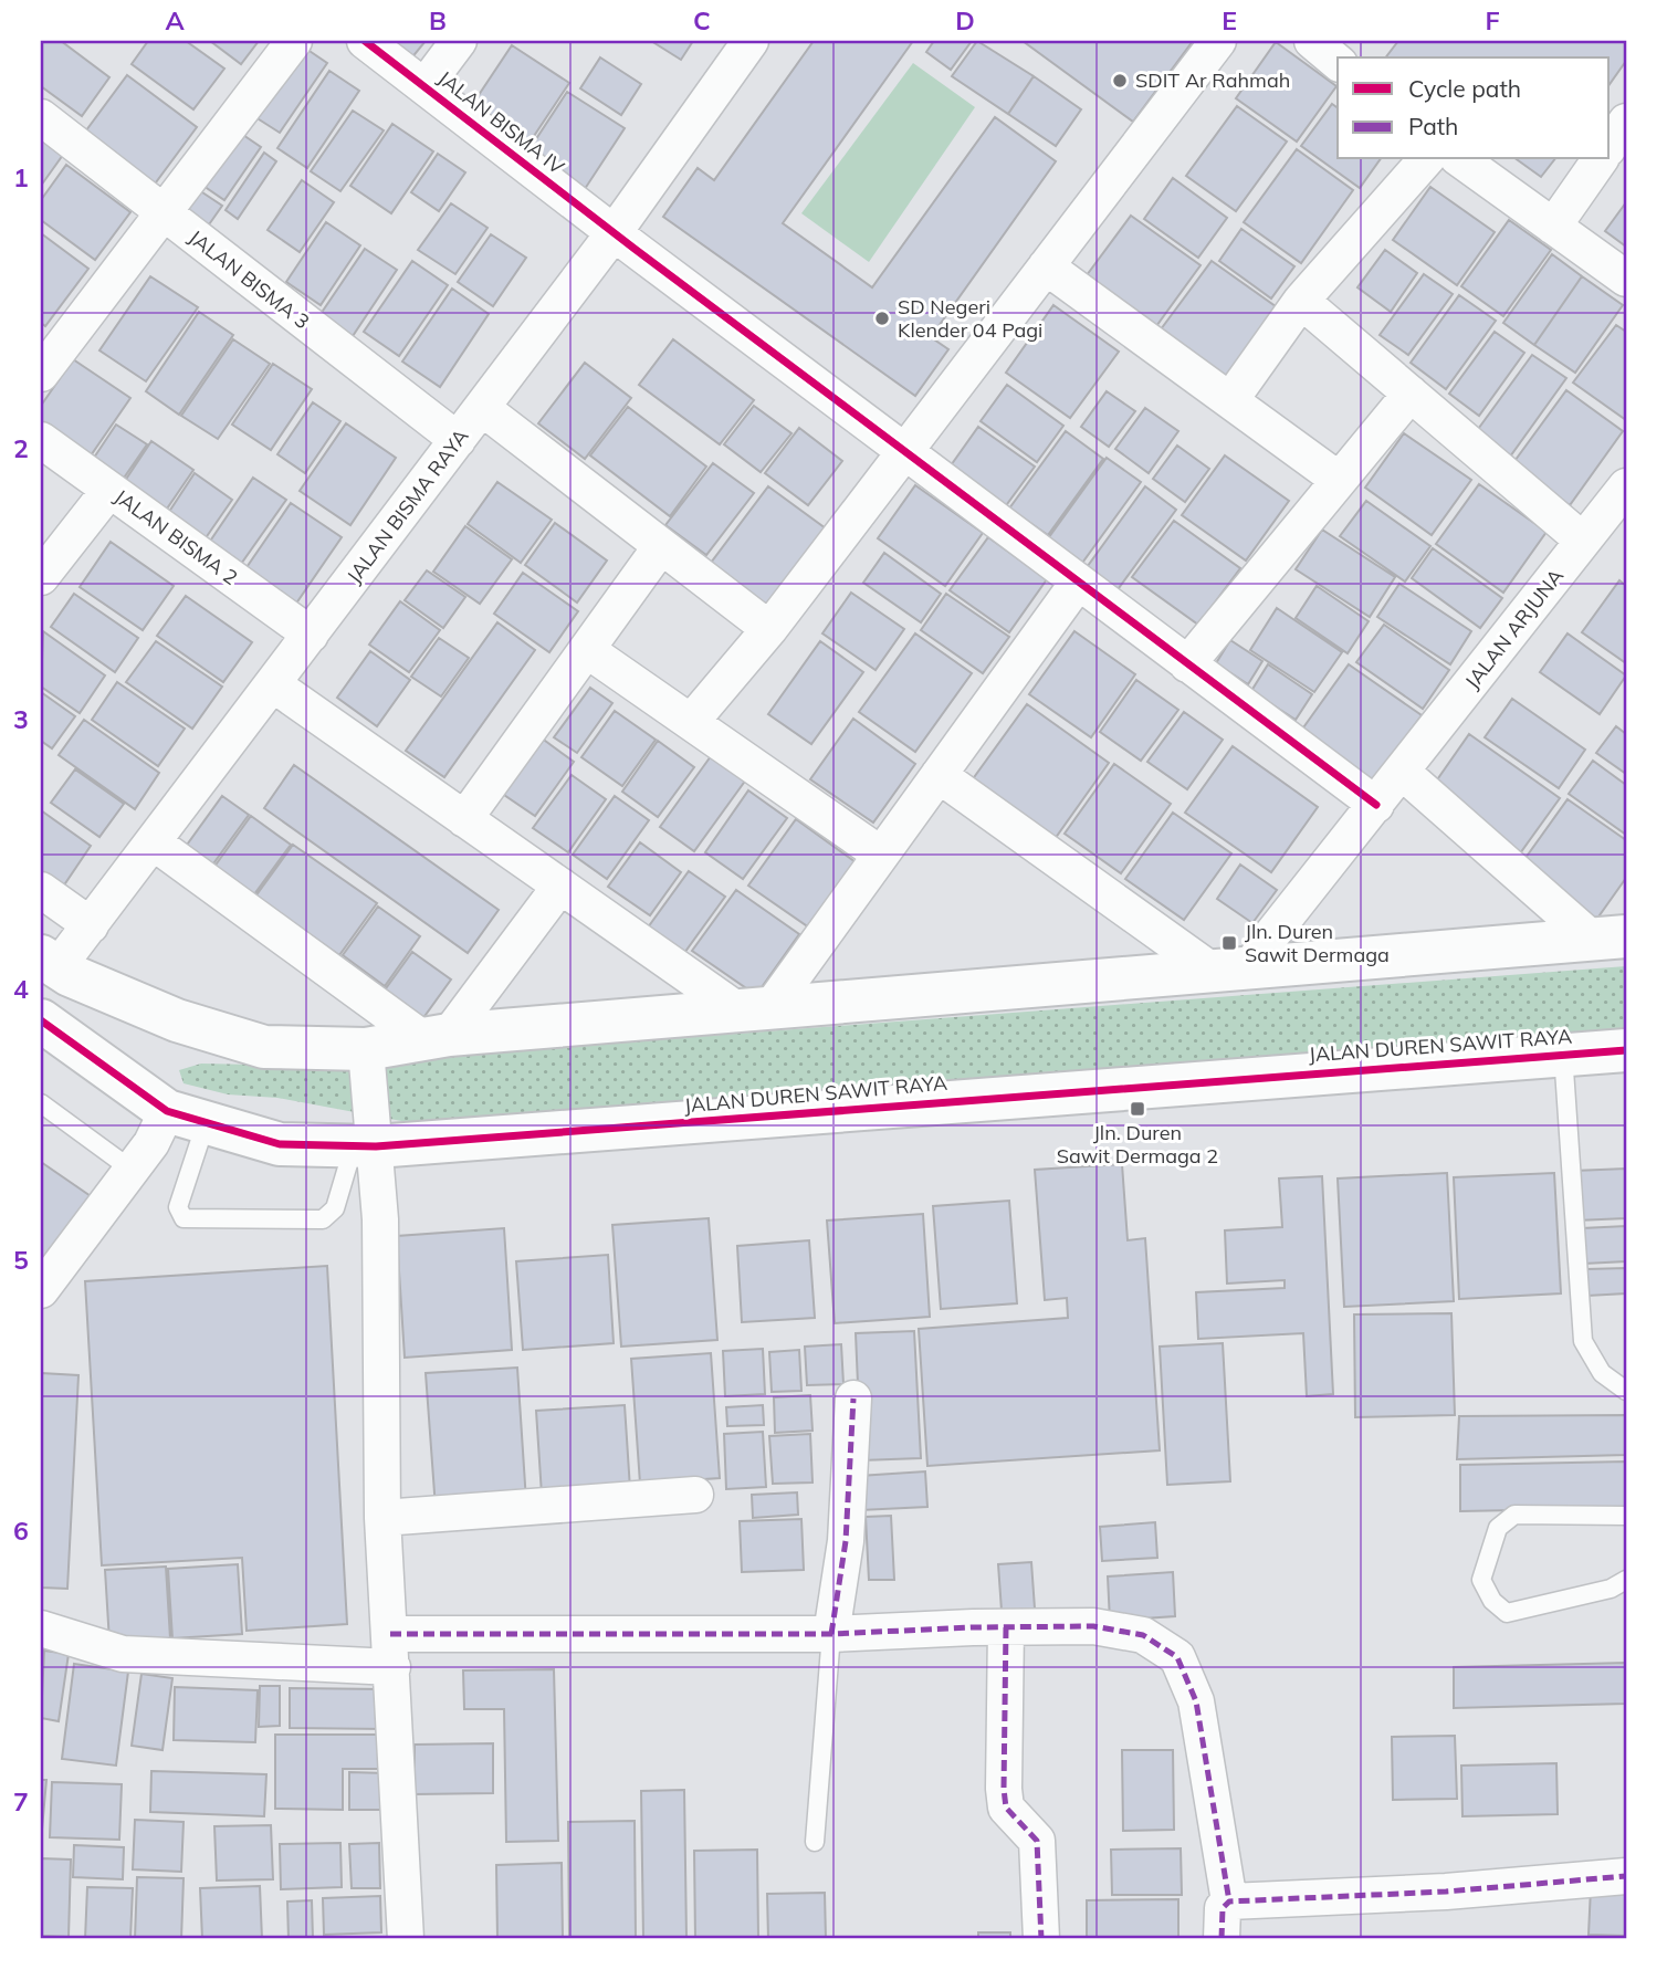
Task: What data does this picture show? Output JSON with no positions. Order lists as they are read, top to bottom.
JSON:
{
  "streets": {
    "street": [
      "JALAN BISMA IV",
      "JALAN BISMA 3",
      "JALAN BISMA RAYA",
      "JALAN BISMA 2",
      "JALAN ARJUNA",
      "JALAN DUREN SAWIT RAYA"
    ]
  },
  "crossings": [
    ["JALAN BISMA IV", "JALAN BISMA RAYA"],
    ["JALAN BISMA IV", "JALAN ARJUNA"],
    ["JALAN BISMA 3", "JALAN BISMA RAYA"],
    ["JALAN BISMA RAYA", "JALAN BISMA 2"]
  ],
  "places": {
    "other": ["SDIT Ar Rahmah", "SD Negeri Klender 04 Pagi"],
    "transit": ["Jln. Duren Sawit Dermaga", "Jln. Duren Sawit Dermaga 2"]
  },
  "legend": ["Cycle path", "Path"],
  "grid": {
    "columns": [
      "A",
      "B",
      "C",
      "D",
      "E",
      "F"
    ],
    "rows": [
      "1",
      "2",
      "3",
      "4",
      "5",
      "6",
      "7"
    ]
  }
}
